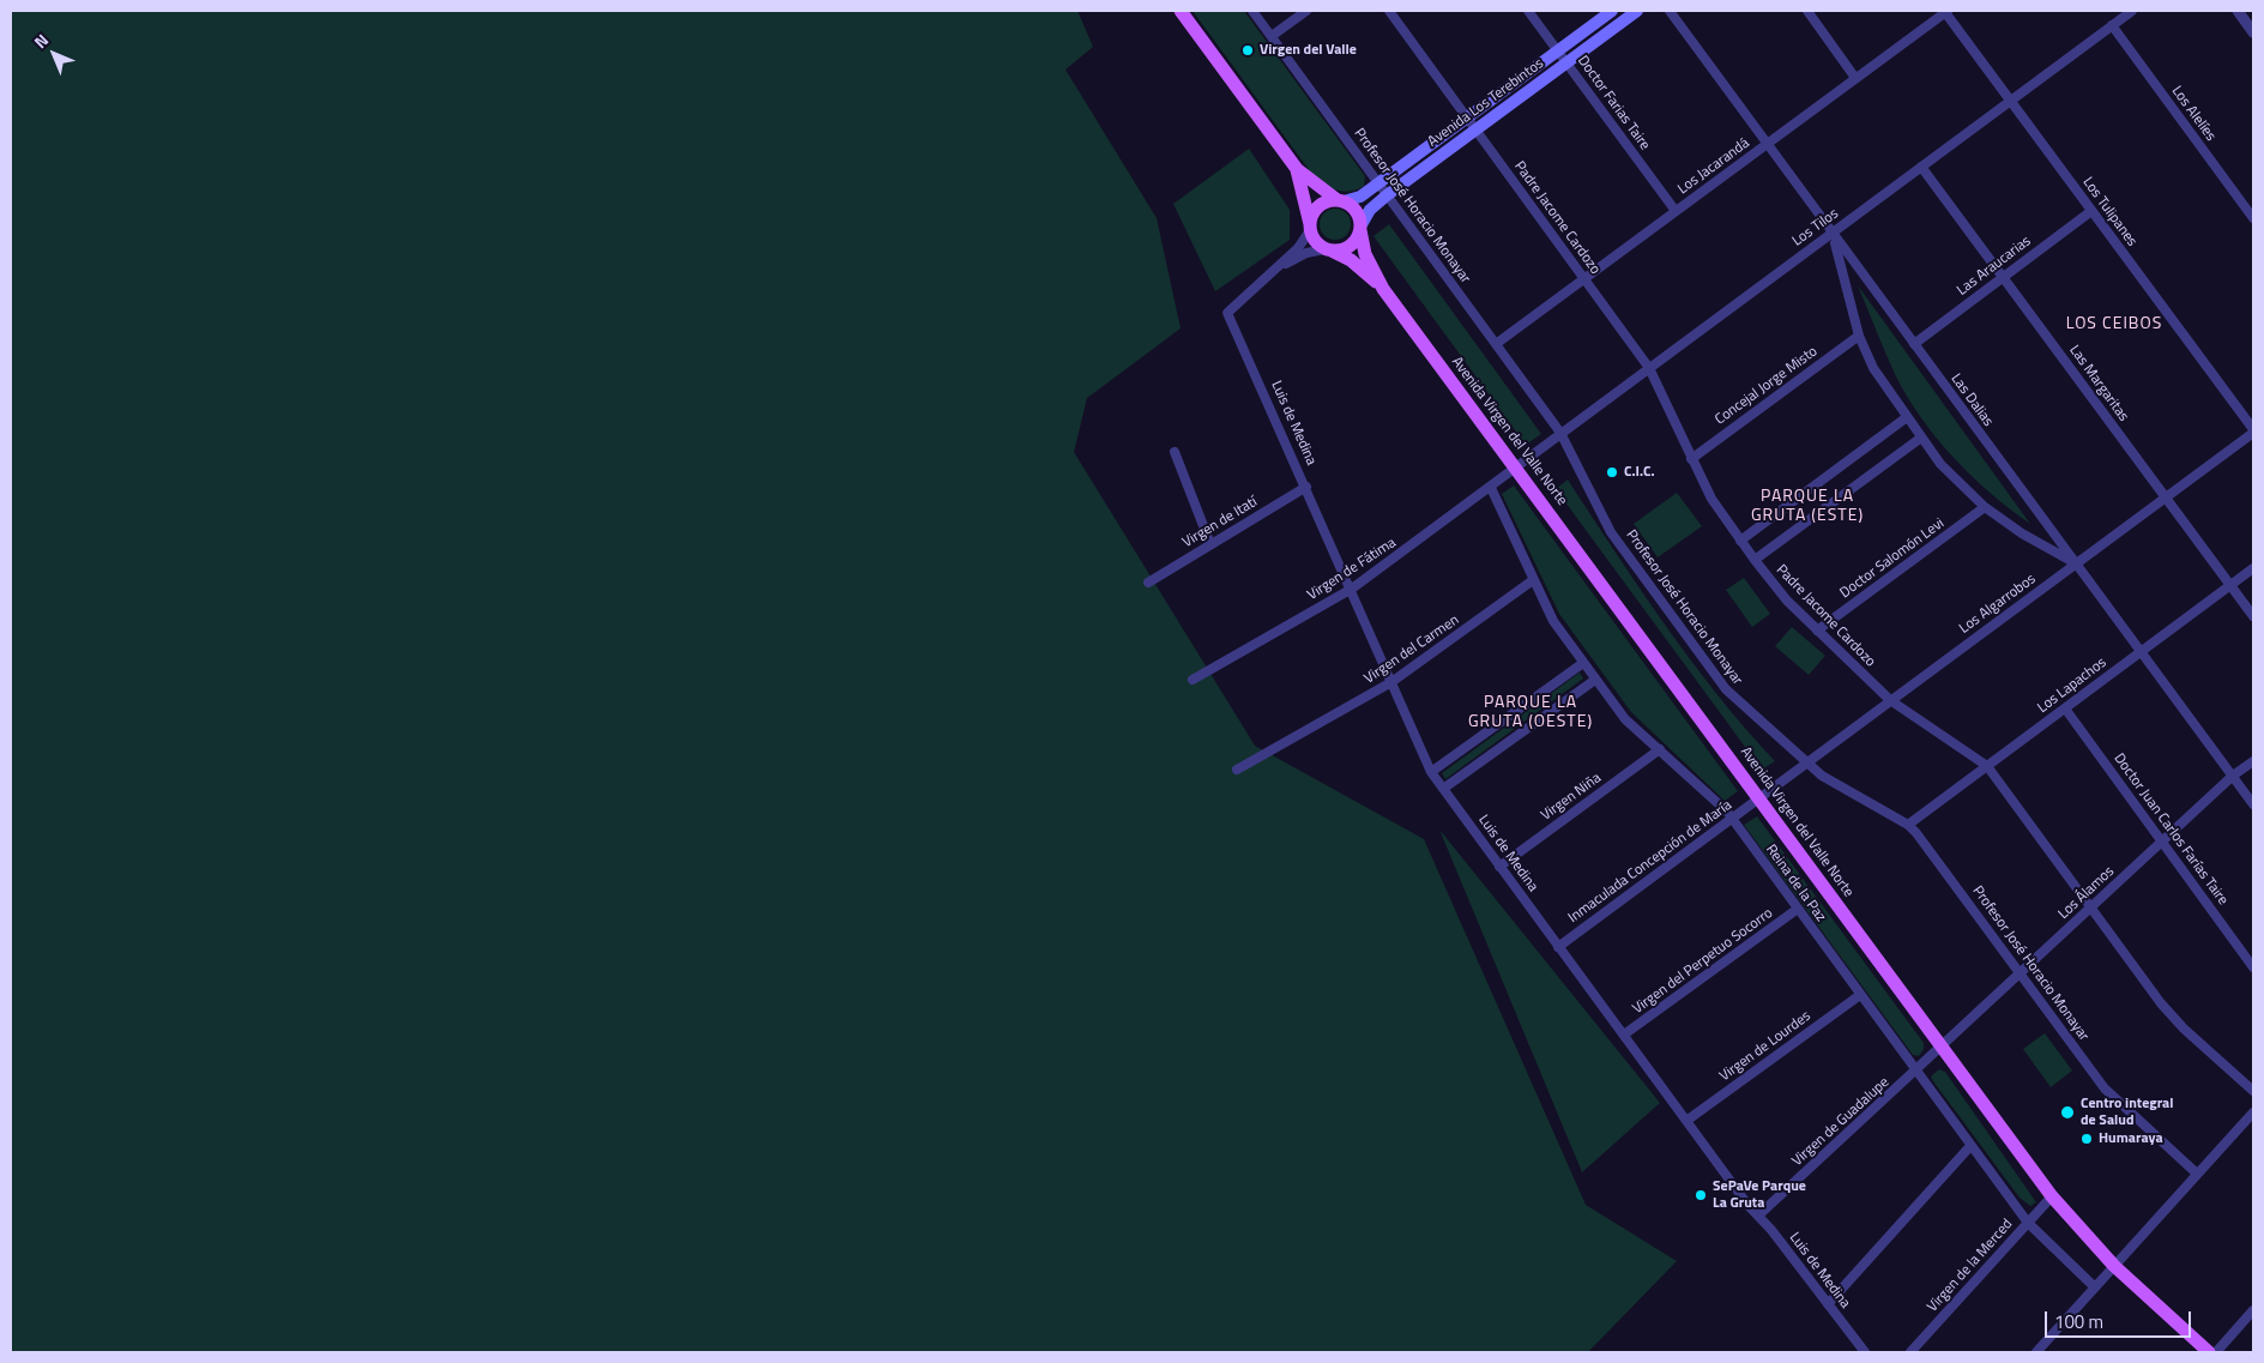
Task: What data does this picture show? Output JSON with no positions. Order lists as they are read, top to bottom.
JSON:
{
  "streets": {
    "main road": ["Avenida Los Terebintos", "Avenida Virgen del Valle Norte"],
    "street": [
      "Doctor Farias Taire",
      "Los Alelíes",
      "Los Jacarandá",
      "Profesor José Horacio Monayar",
      "Los Tulipanes",
      "Padre Jacome Cardozo",
      "Los Tilos",
      "Las Araucarias",
      "Las Margaritas",
      "Concejal Jorge Misto",
      "Las Dalias",
      "Luis de Medina",
      "Virgen de Itatí",
      "Doctor Salomón Levi",
      "Virgen de Fátima",
      "Los Algarrobos",
      "Virgen del Carmen",
      "Los Lapachos",
      "Virgen Niña",
      "Doctor Juan Carlos Farías Taire",
      "Inmaculada Concepción de María",
      "Reina de la Paz",
      "Los Álamos",
      "Virgen del Perpetuo Socorro",
      "Virgen de Lourdes",
      "Virgen de Guadalupe",
      "Virgen de la Merced"
    ]
  },
  "crossings": [
    ["Avenida Los Terebintos", "Doctor Farias Taire"],
    ["Avenida Los Terebintos", "Profesor José Horacio Monayar"],
    ["Avenida Los Terebintos", "Padre Jacome Cardozo"],
    ["Avenida Los Terebintos", "Avenida Virgen del Valle Norte"],
    ["Doctor Farias Taire", "Los Jacarandá"],
    ["Los Alelíes", "Los Tilos"],
    ["Los Jacarandá", "Profesor José Horacio Monayar"],
    ["Los Jacarandá", "Los Tulipanes"],
    ["Los Jacarandá", "Padre Jacome Cardozo"],
    ["Los Jacarandá", "Las Dalias"],
    ["Profesor José Horacio Monayar", "Los Tilos"],
    ["Profesor José Horacio Monayar", "Los Algarrobos"],
    ["Profesor José Horacio Monayar", "Los Lapachos"],
    ["Profesor José Horacio Monayar", "Los Álamos"],
    ["Los Tulipanes", "Los Tilos"],
    ["Los Tulipanes", "Las Araucarias"],
    ["Los Tulipanes", "Los Algarrobos"],
    ["Padre Jacome Cardozo", "Los Tilos"],
    ["Padre Jacome Cardozo", "Concejal Jorge Misto"],
    ["Padre Jacome Cardozo", "Doctor Salomón Levi"],
    ["Padre Jacome Cardozo", "Los Algarrobos"],
    ["Padre Jacome Cardozo", "Los Lapachos"],
    ["Padre Jacome Cardozo", "Los Álamos"],
    ["Los Tilos", "Las Margaritas"],
    ["Los Tilos", "Las Dalias"],
    ["Los Tilos", "Avenida Virgen del Valle Norte"],
    ["Los Tilos", "Virgen de Fátima"],
    ["Las Araucarias", "Las Margaritas"],
    ["Las Araucarias", "Las Dalias"],
    ["Las Margaritas", "Los Algarrobos"],
    ["Las Margaritas", "Los Lapachos"],
    ["Las Dalias", "Los Algarrobos"],
    ["Las Dalias", "Los Lapachos"],
    ["Las Dalias", "Los Álamos"],
    ["Luis de Medina", "Virgen de Itatí"],
    ["Luis de Medina", "Virgen de Fátima"],
    ["Luis de Medina", "Virgen del Carmen"],
    ["Luis de Medina", "Virgen Niña"],
    ["Luis de Medina", "Inmaculada Concepción de María"],
    ["Luis de Medina", "Virgen del Perpetuo Socorro"],
    ["Luis de Medina", "Virgen de Lourdes"],
    ["Luis de Medina", "Virgen de Guadalupe"],
    ["Avenida Virgen del Valle Norte", "Virgen de Fátima"],
    ["Avenida Virgen del Valle Norte", "Los Algarrobos"],
    ["Avenida Virgen del Valle Norte", "Inmaculada Concepción de María"],
    ["Avenida Virgen del Valle Norte", "Los Álamos"],
    ["Avenida Virgen del Valle Norte", "Virgen de Guadalupe"],
    ["Avenida Virgen del Valle Norte", "Virgen de la Merced"],
    ["Virgen de Fátima", "Reina de la Paz"],
    ["Los Algarrobos", "Inmaculada Concepción de María"],
    ["Virgen del Carmen", "Reina de la Paz"],
    ["Los Lapachos", "Doctor Juan Carlos Farías Taire"],
    ["Virgen Niña", "Reina de la Paz"],
    ["Doctor Juan Carlos Farías Taire", "Los Álamos"],
    ["Inmaculada Concepción de María", "Reina de la Paz"],
    ["Reina de la Paz", "Virgen del Perpetuo Socorro"],
    ["Reina de la Paz", "Virgen de Lourdes"],
    ["Reina de la Paz", "Virgen de Guadalupe"],
    ["Reina de la Paz", "Virgen de la Merced"],
    ["Los Álamos", "Virgen de Guadalupe"]
  ],
  "districts": ["LOS CEIBOS", "PARQUE LA GRUTA (ESTE)", "PARQUE LA GRUTA (OESTE)"],
  "places": [
    "Virgen del Valle",
    "C.I.C.",
    "Centro integral de Salud",
    "Humaraya",
    "SePaVe Parque La Gruta"
  ],
  "scale_bar": "100 m",
  "north": "top left"
}
